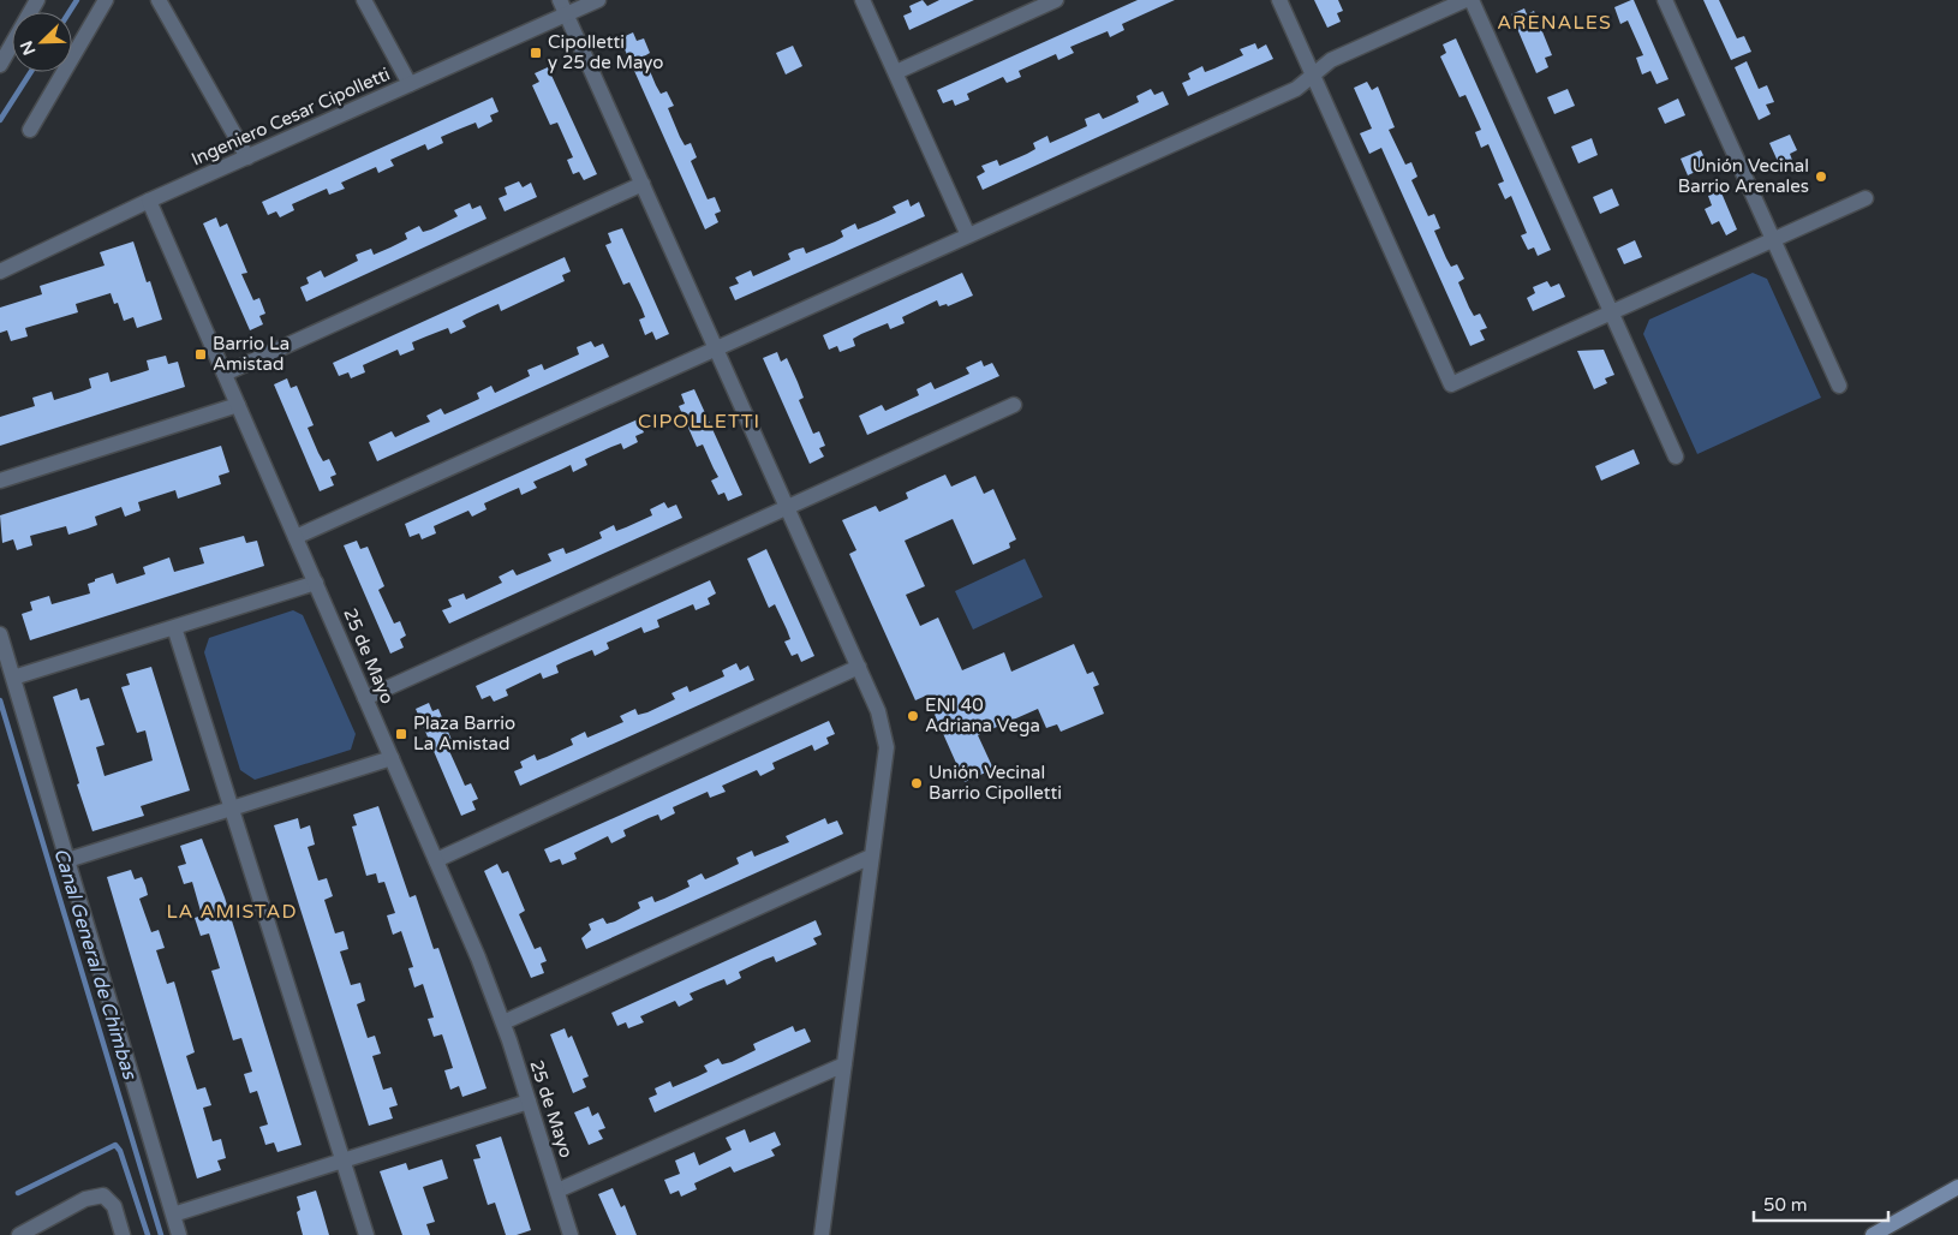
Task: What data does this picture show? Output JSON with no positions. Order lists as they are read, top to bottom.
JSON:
{
  "streets": {
    "street": ["Ingeniero Cesar Cipolletti", "25 de Mayo"]
  },
  "crossings": [
    ["Ingeniero Cesar Cipolletti", "25 de Mayo"]
  ],
  "districts": ["ARENALES", "CIPOLLETTI", "LA AMISTAD"],
  "water": ["Canal General de Chimbas"],
  "places": {
    "transit": ["Cipolletti y 25 de Mayo", "Barrio La Amistad", "Plaza Barrio La Amistad"],
    "other": ["Unión Vecinal Barrio Arenales", "ENI 40 Adriana Vega", "Unión Vecinal Barrio Cipolletti"]
  },
  "scale_bar": "50 m",
  "north": "bottom left"
}
